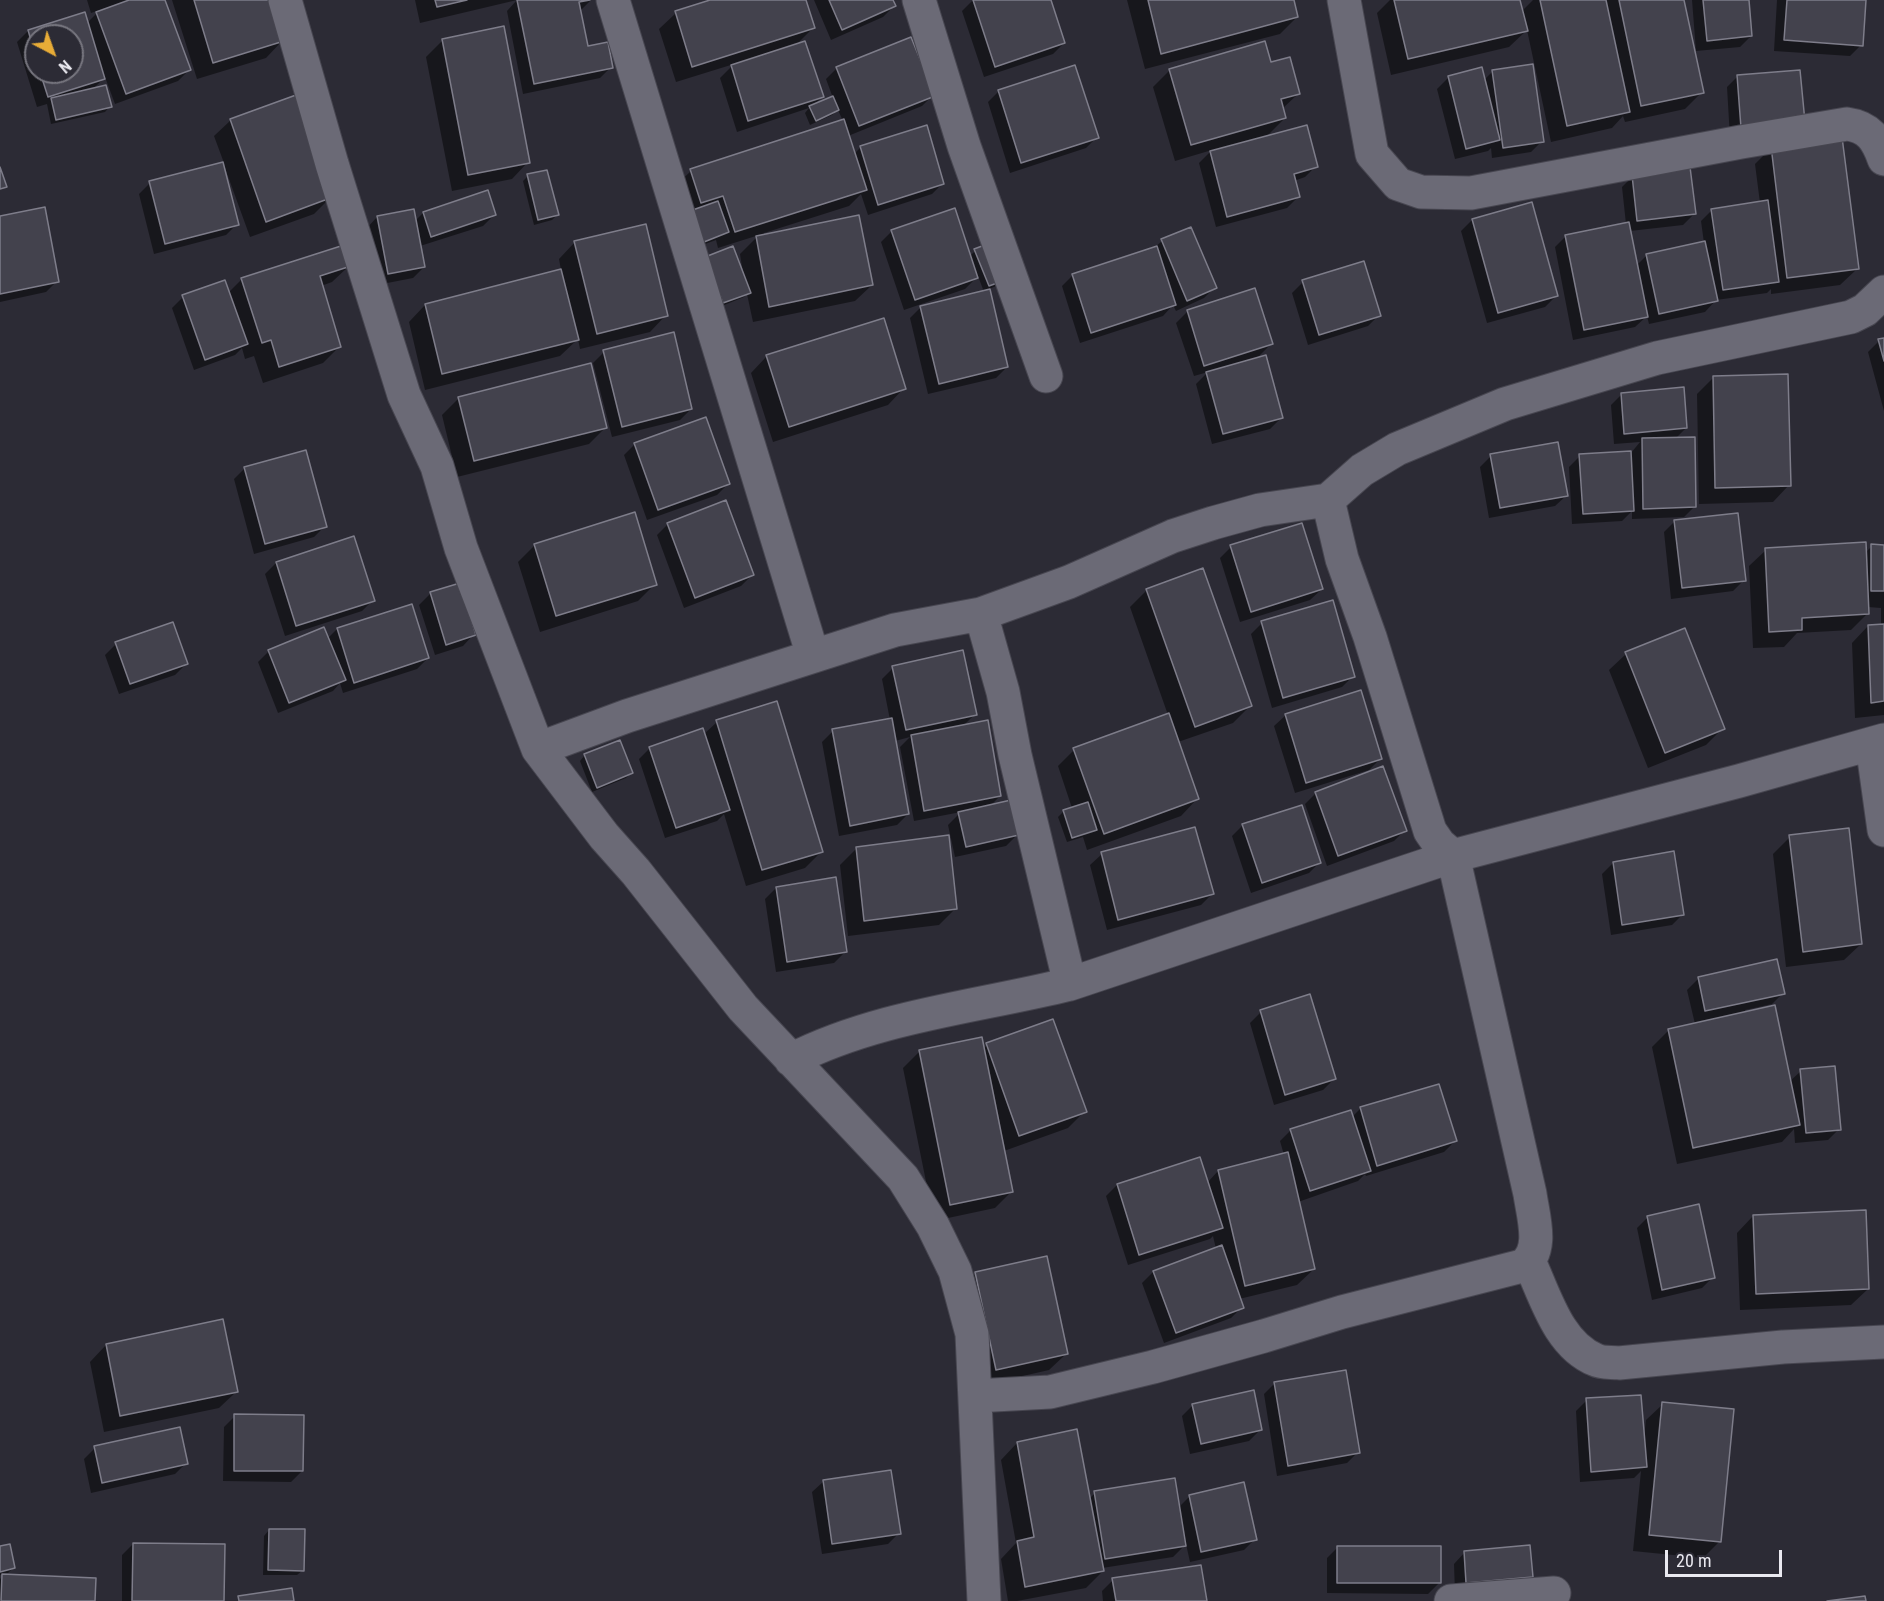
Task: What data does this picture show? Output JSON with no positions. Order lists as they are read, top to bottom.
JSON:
{
  "scale_bar": "20 m",
  "north": "bottom right"
}
